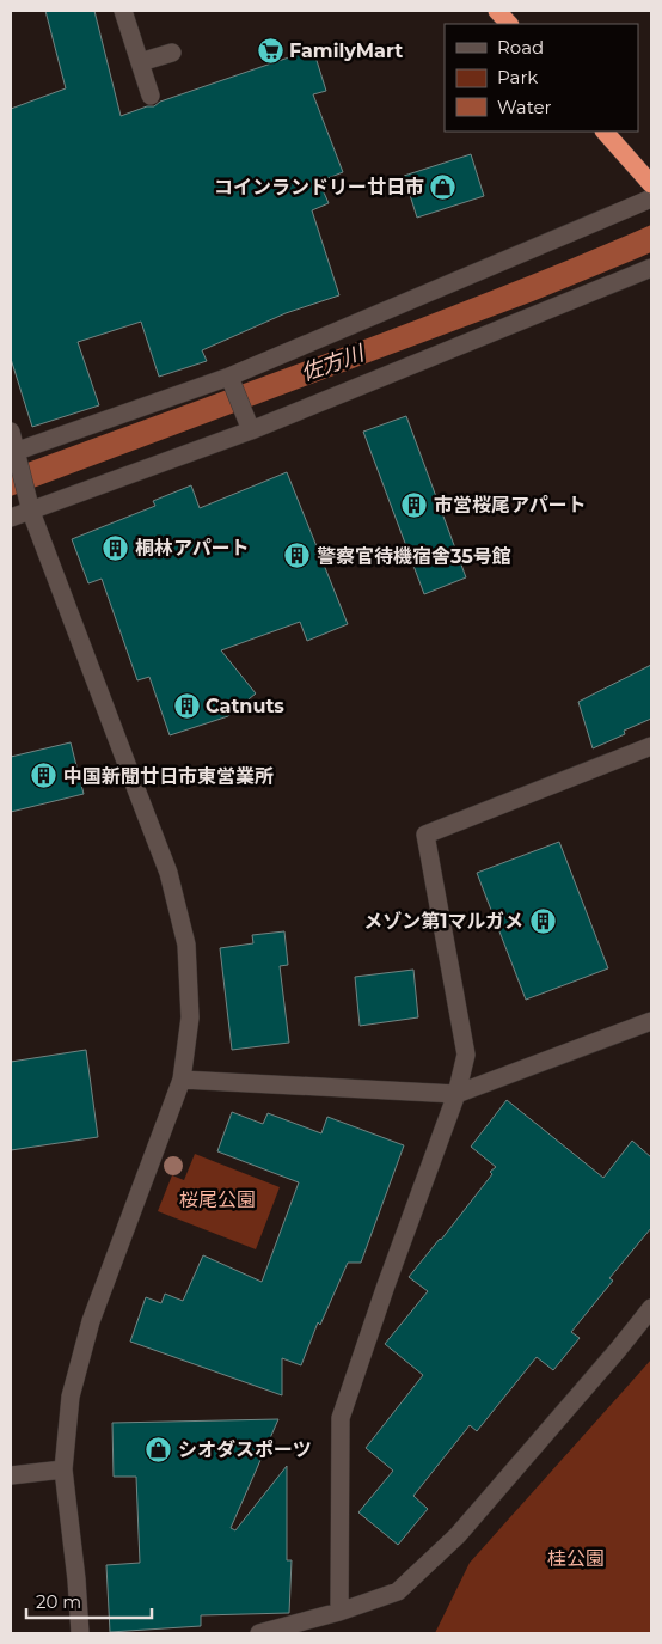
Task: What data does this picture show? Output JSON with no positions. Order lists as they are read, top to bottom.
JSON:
{
  "water": ["佐方川"],
  "parks": ["桜尾公園", "桂公園"],
  "places": {
    "supermarket": ["FamilyMart"],
    "shop": ["コインランドリー廿日市", "シオダスポーツ"],
    "building": [
      "市営桜尾アパート",
      "桐林アパート",
      "警察官待機宿舎35号館",
      "Catnuts",
      "中国新聞廿日市東営業所",
      "メゾン第1マルガメ"
    ]
  },
  "legend": ["Road", "Park", "Water"],
  "scale_bar": "20 m"
}
